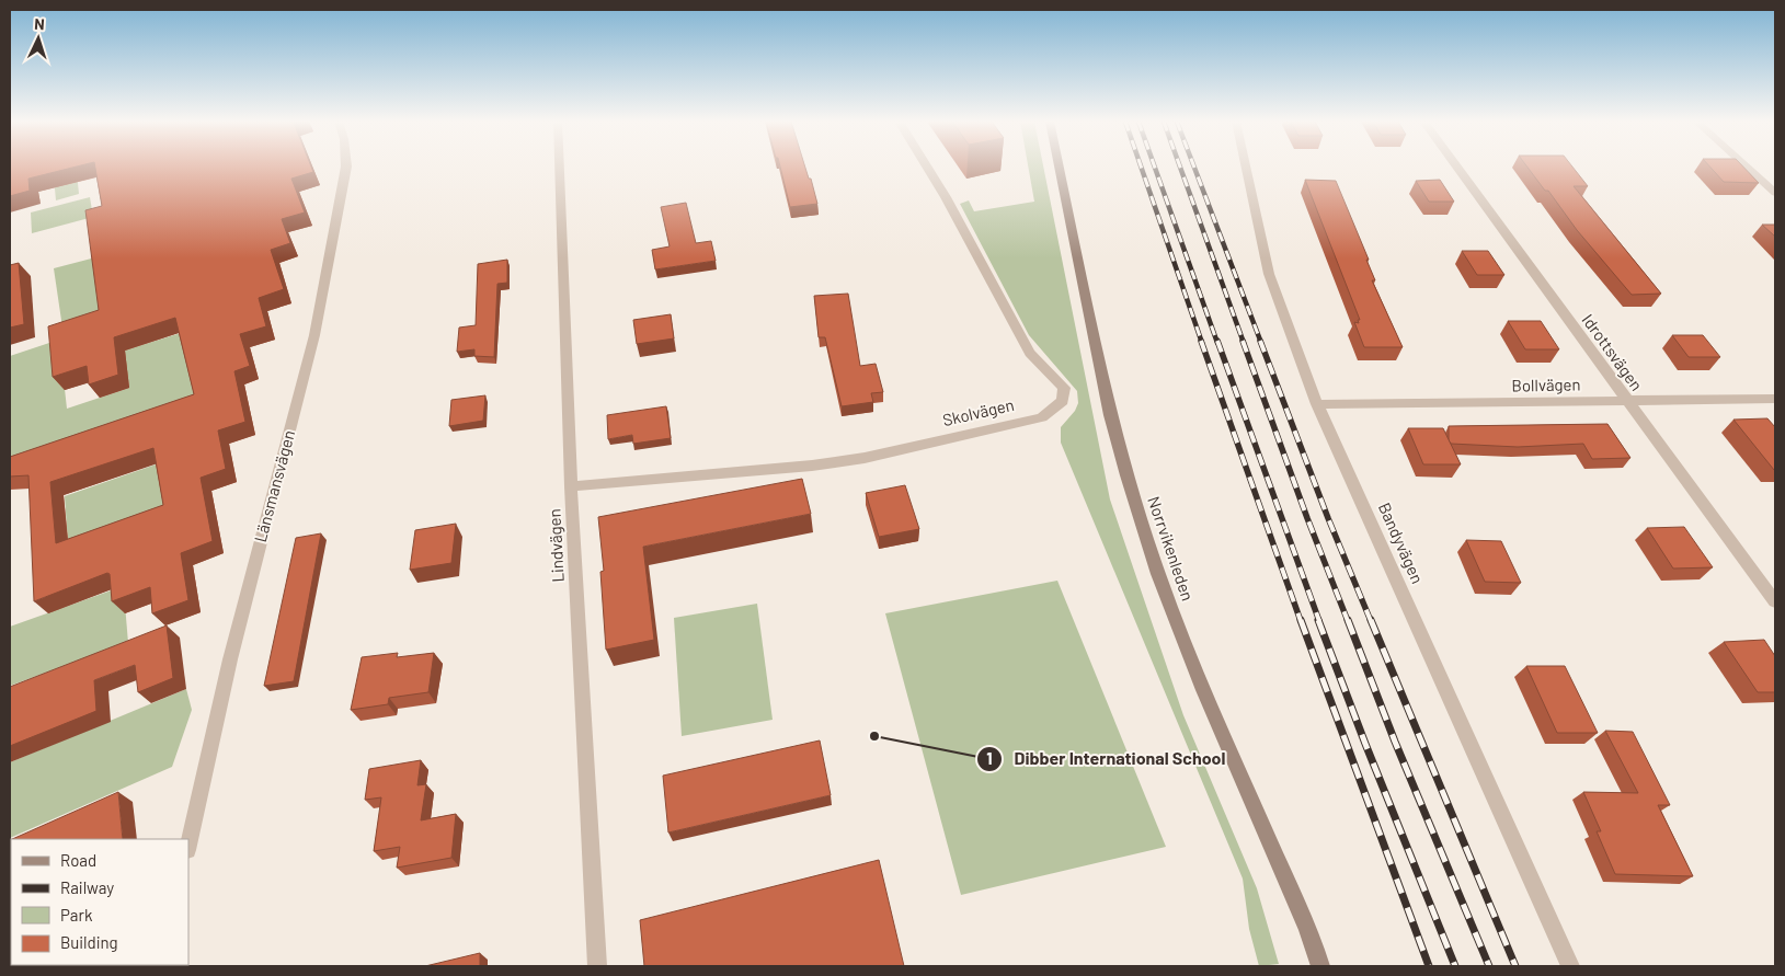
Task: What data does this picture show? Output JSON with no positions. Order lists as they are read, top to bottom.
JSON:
{
  "streets": {
    "main road": ["Norrvikenleden"],
    "street": [
      "Idrottsvägen",
      "Bollvägen",
      "Skolvägen",
      "Länsmansvägen",
      "Bandyvägen",
      "Lindvägen"
    ]
  },
  "crossings": [
    ["Idrottsvägen", "Bollvägen"],
    ["Bollvägen", "Bandyvägen"],
    ["Skolvägen", "Lindvägen"]
  ],
  "places": ["Dibber International School"],
  "legend": [
    "Road",
    "Railway",
    "Park",
    "Building"
  ],
  "north": "top"
}
